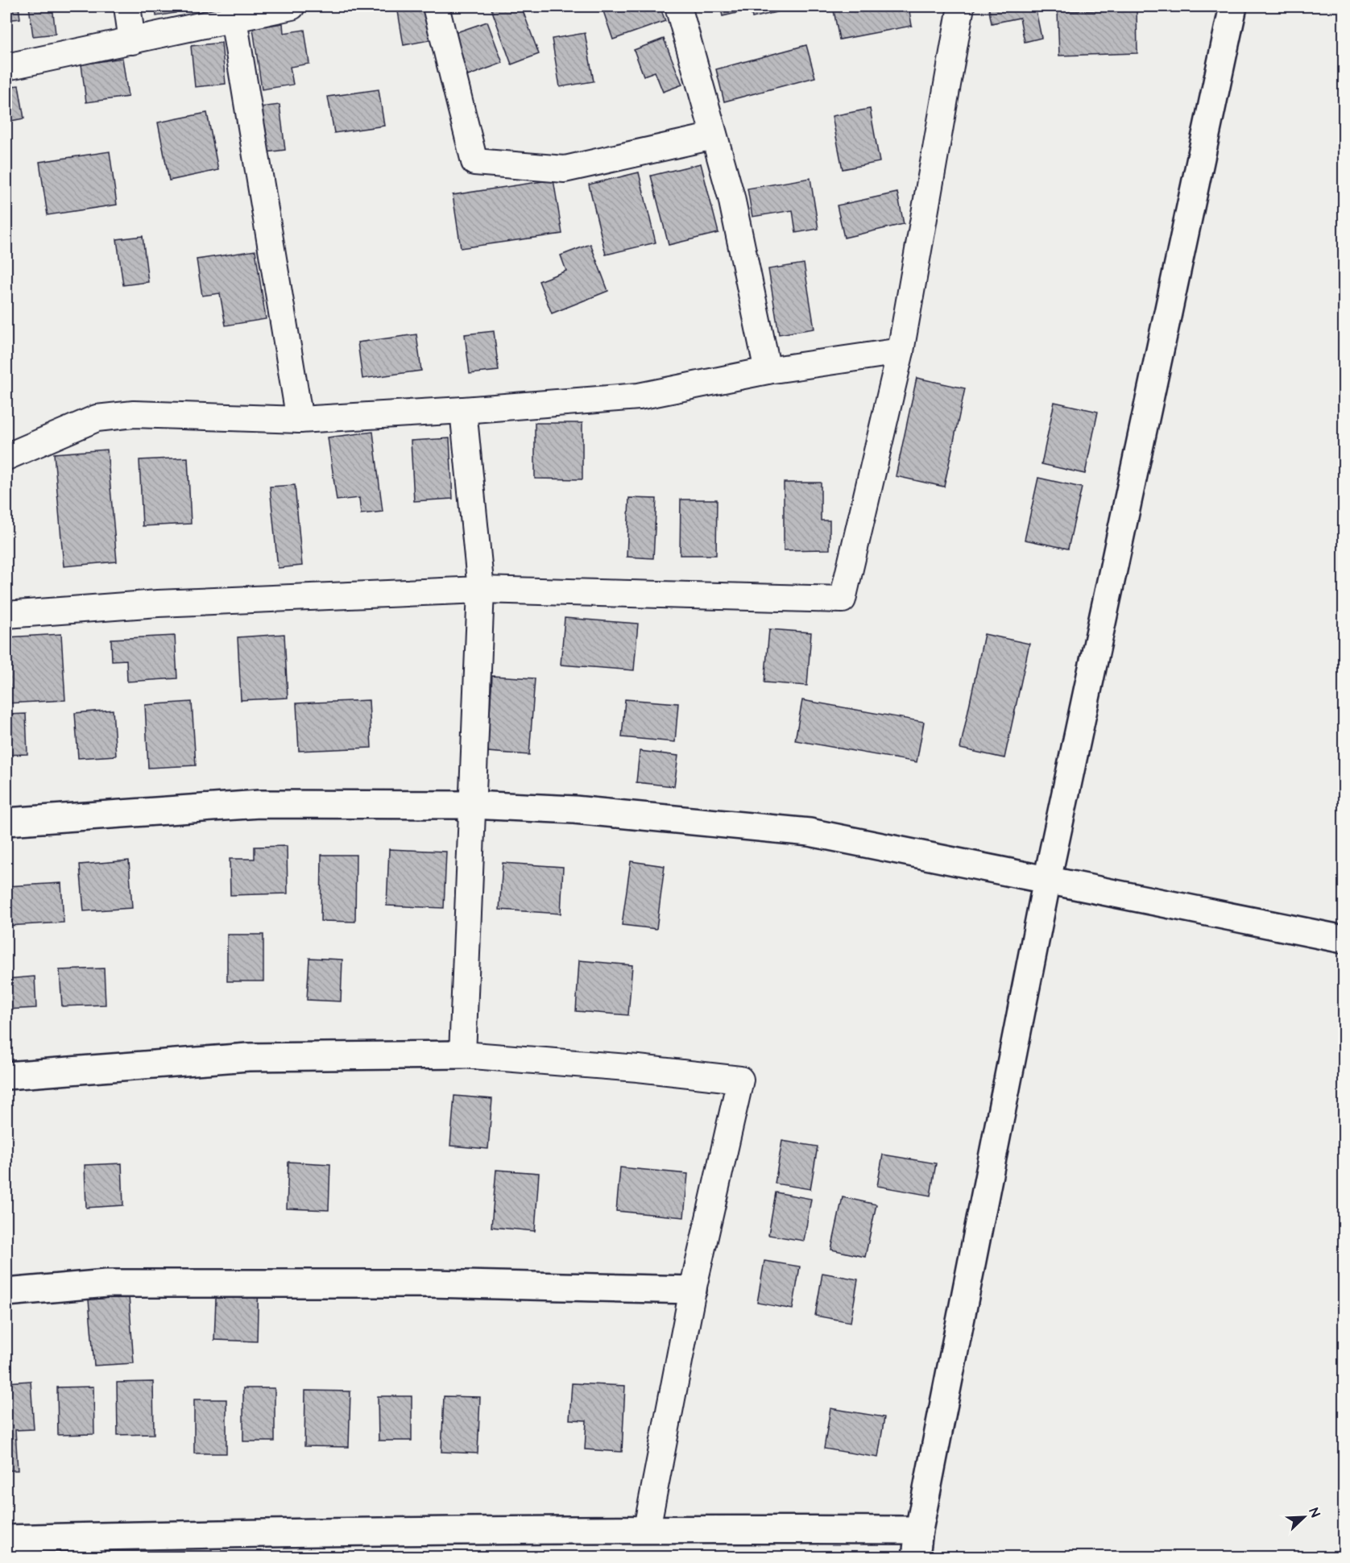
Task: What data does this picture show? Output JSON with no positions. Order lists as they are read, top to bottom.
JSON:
{
  "north": "top right"
}
